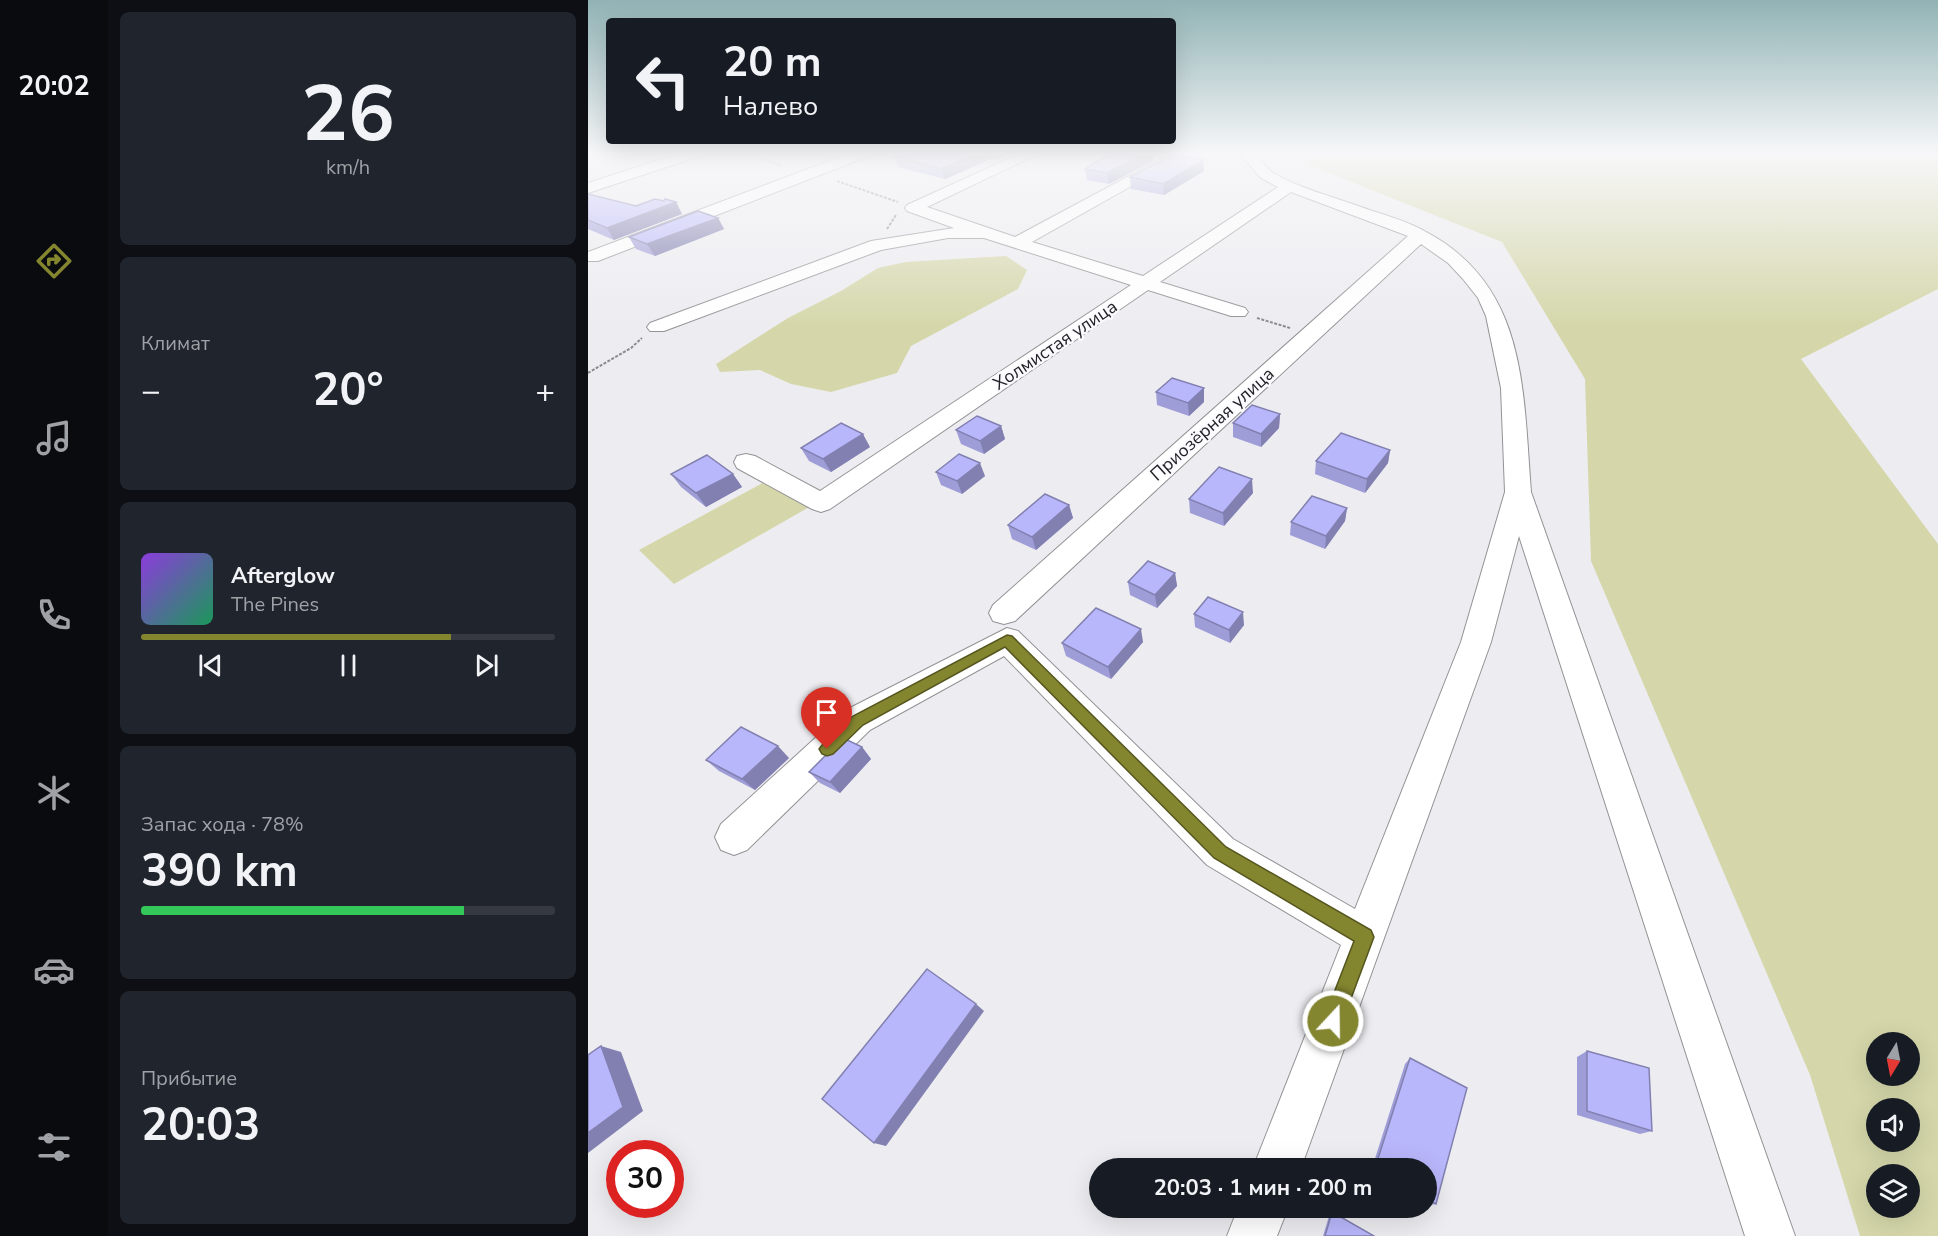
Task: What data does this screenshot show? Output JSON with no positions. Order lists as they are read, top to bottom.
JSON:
{
  "streets": {
    "street": ["Холмистая улица", "Приозёрная улица"]
  },
  "north": "bottom",
  "page": {
    "tabs": "20:02",
    "tile": [
      ["26", "km/h"],
      "Климат",
      ["Запас хода · 78%", "390 km"],
      ["Прибытие", "20:03"]
    ],
    "turn": ["20 m", "Налево"],
    "heat": ["−", "20°", "+"],
    "song": ["Afterglow", "The Pines"],
    "limit": "30",
    "trip": "20:03 · 1 мин · 200 m"
  }
}
